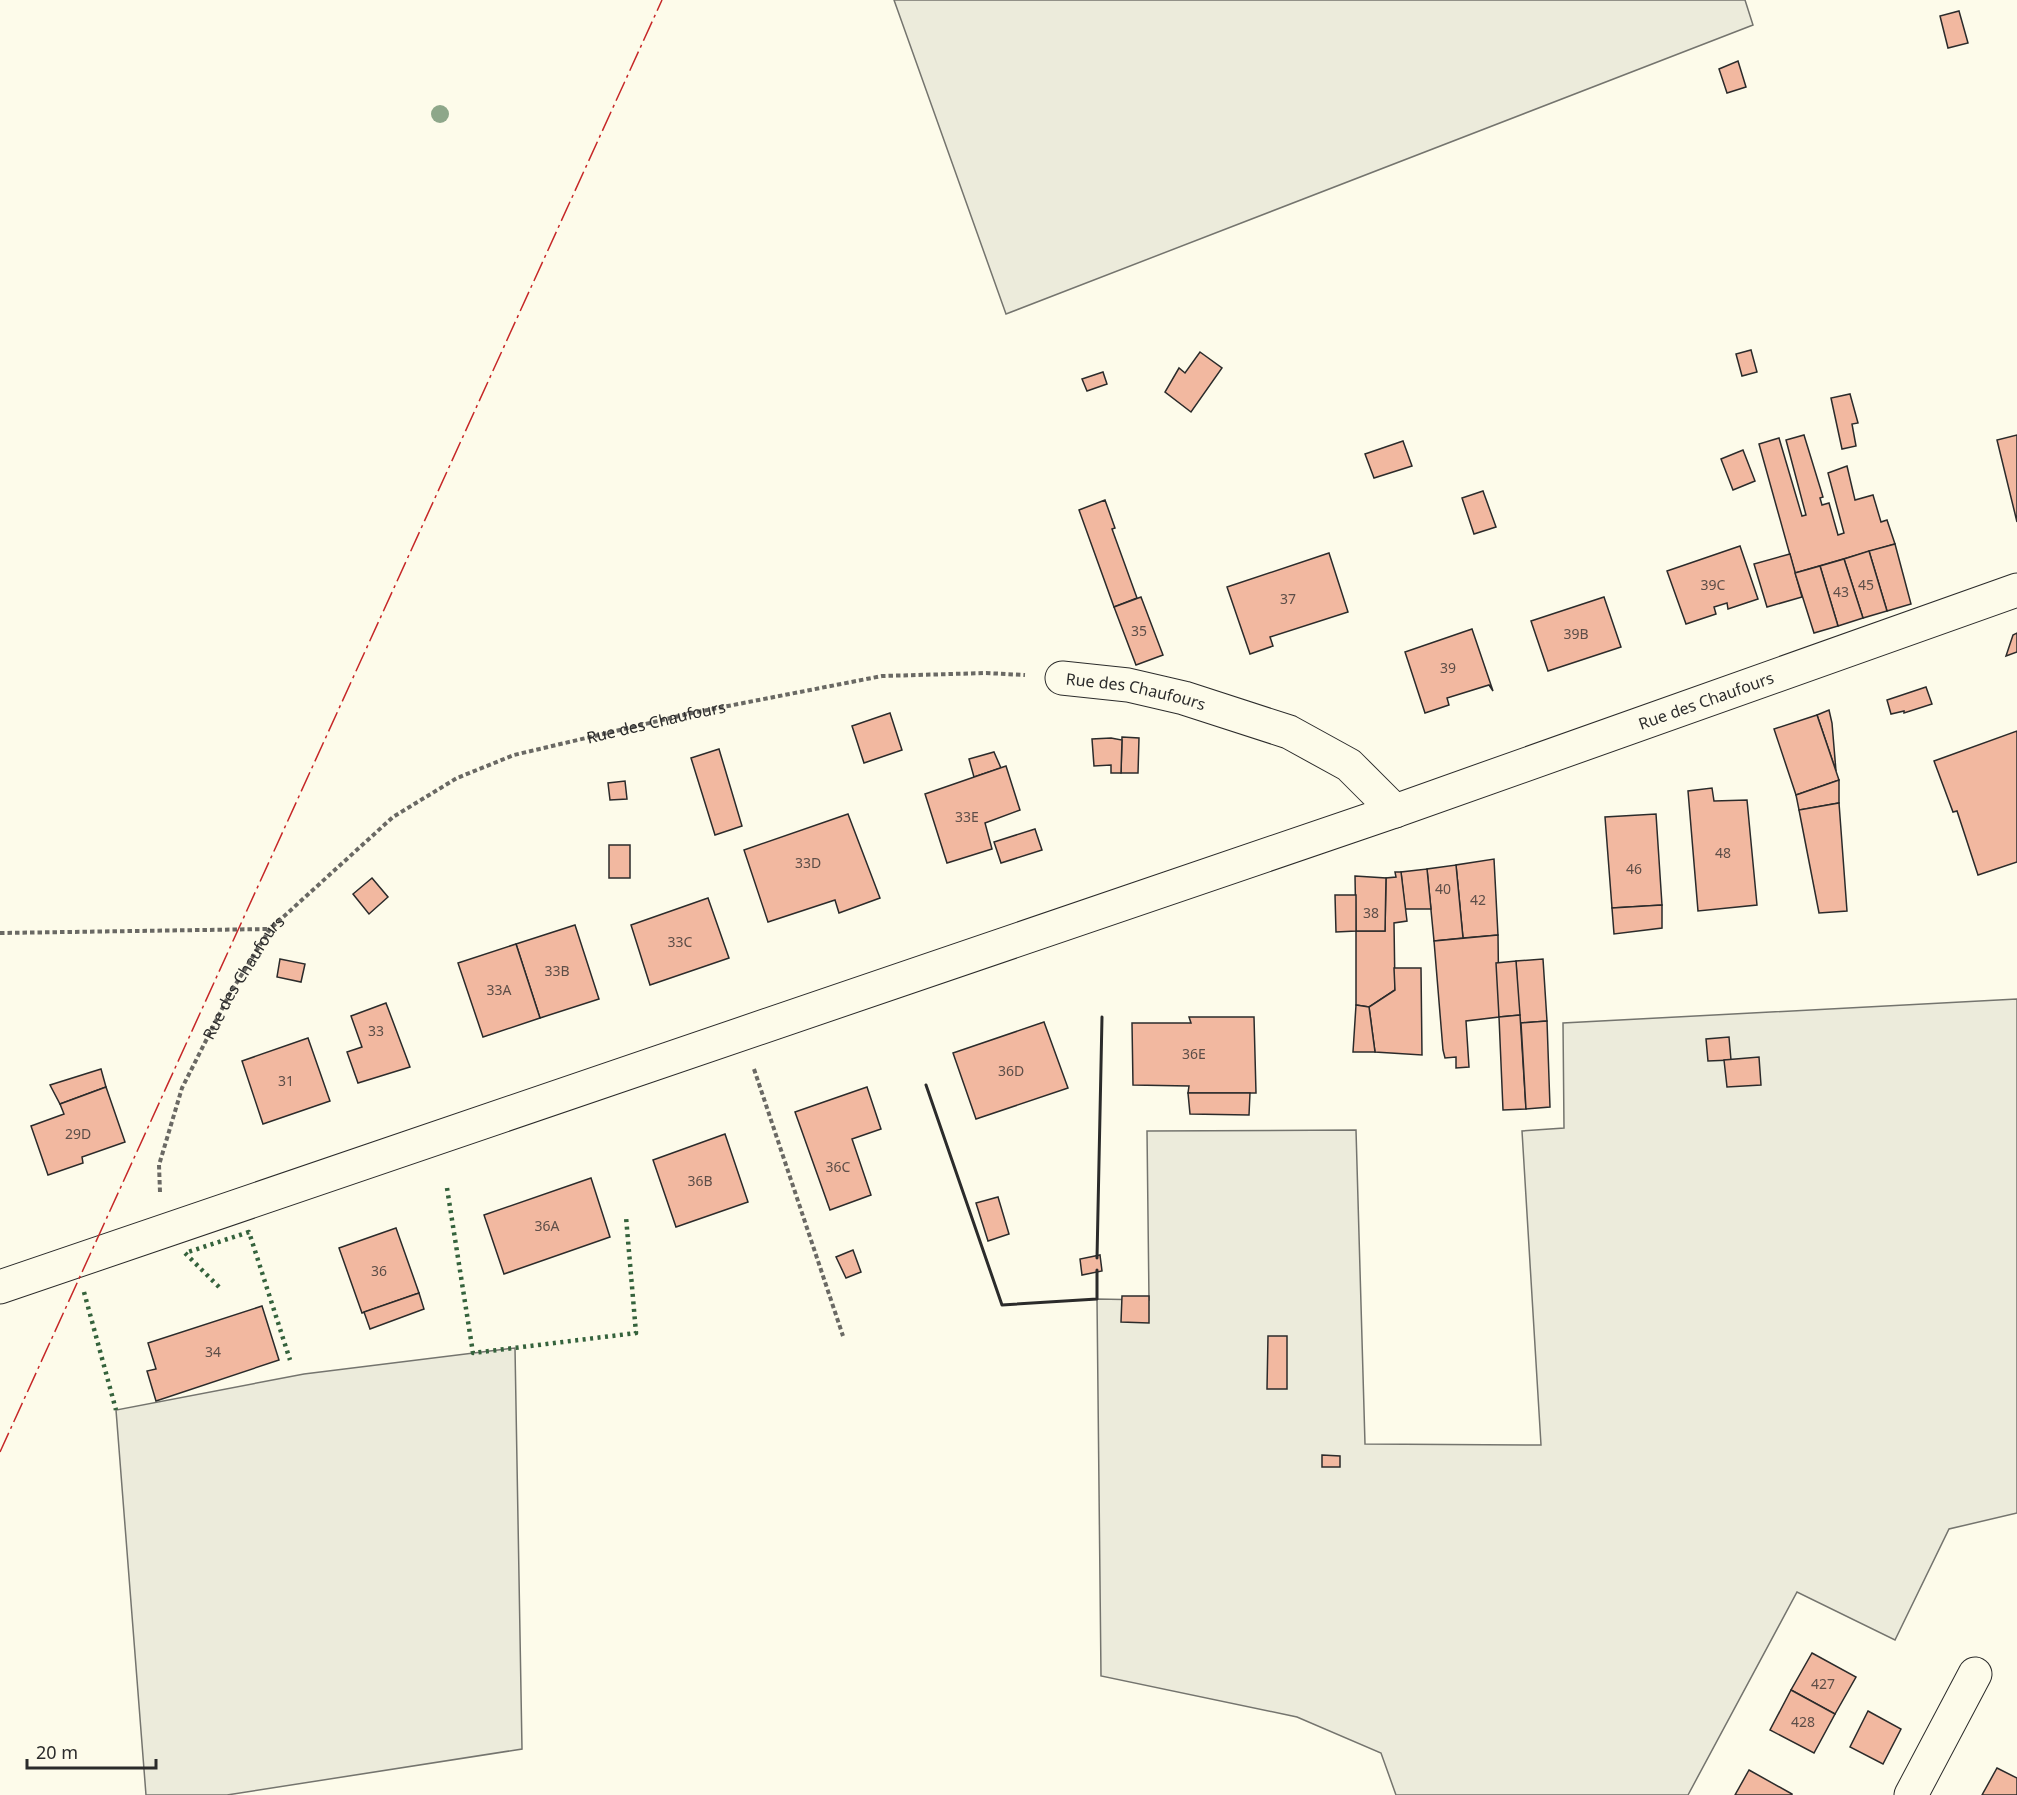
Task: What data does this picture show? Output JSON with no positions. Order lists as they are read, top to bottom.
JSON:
{
  "streets": {
    "street": ["Rue des Chaufours"]
  },
  "house_numbers": [
    "39C",
    "45",
    "43",
    "37",
    "35",
    "39B",
    "39",
    "33E",
    "48",
    "33D",
    "46",
    "40",
    "42",
    "38",
    "33C",
    "33B",
    "33A",
    "33",
    "36E",
    "36D",
    "31",
    "29D",
    "36C",
    "36B",
    "36A",
    "36",
    "34",
    "427",
    "428"
  ],
  "scale_bar": "20 m"
}
